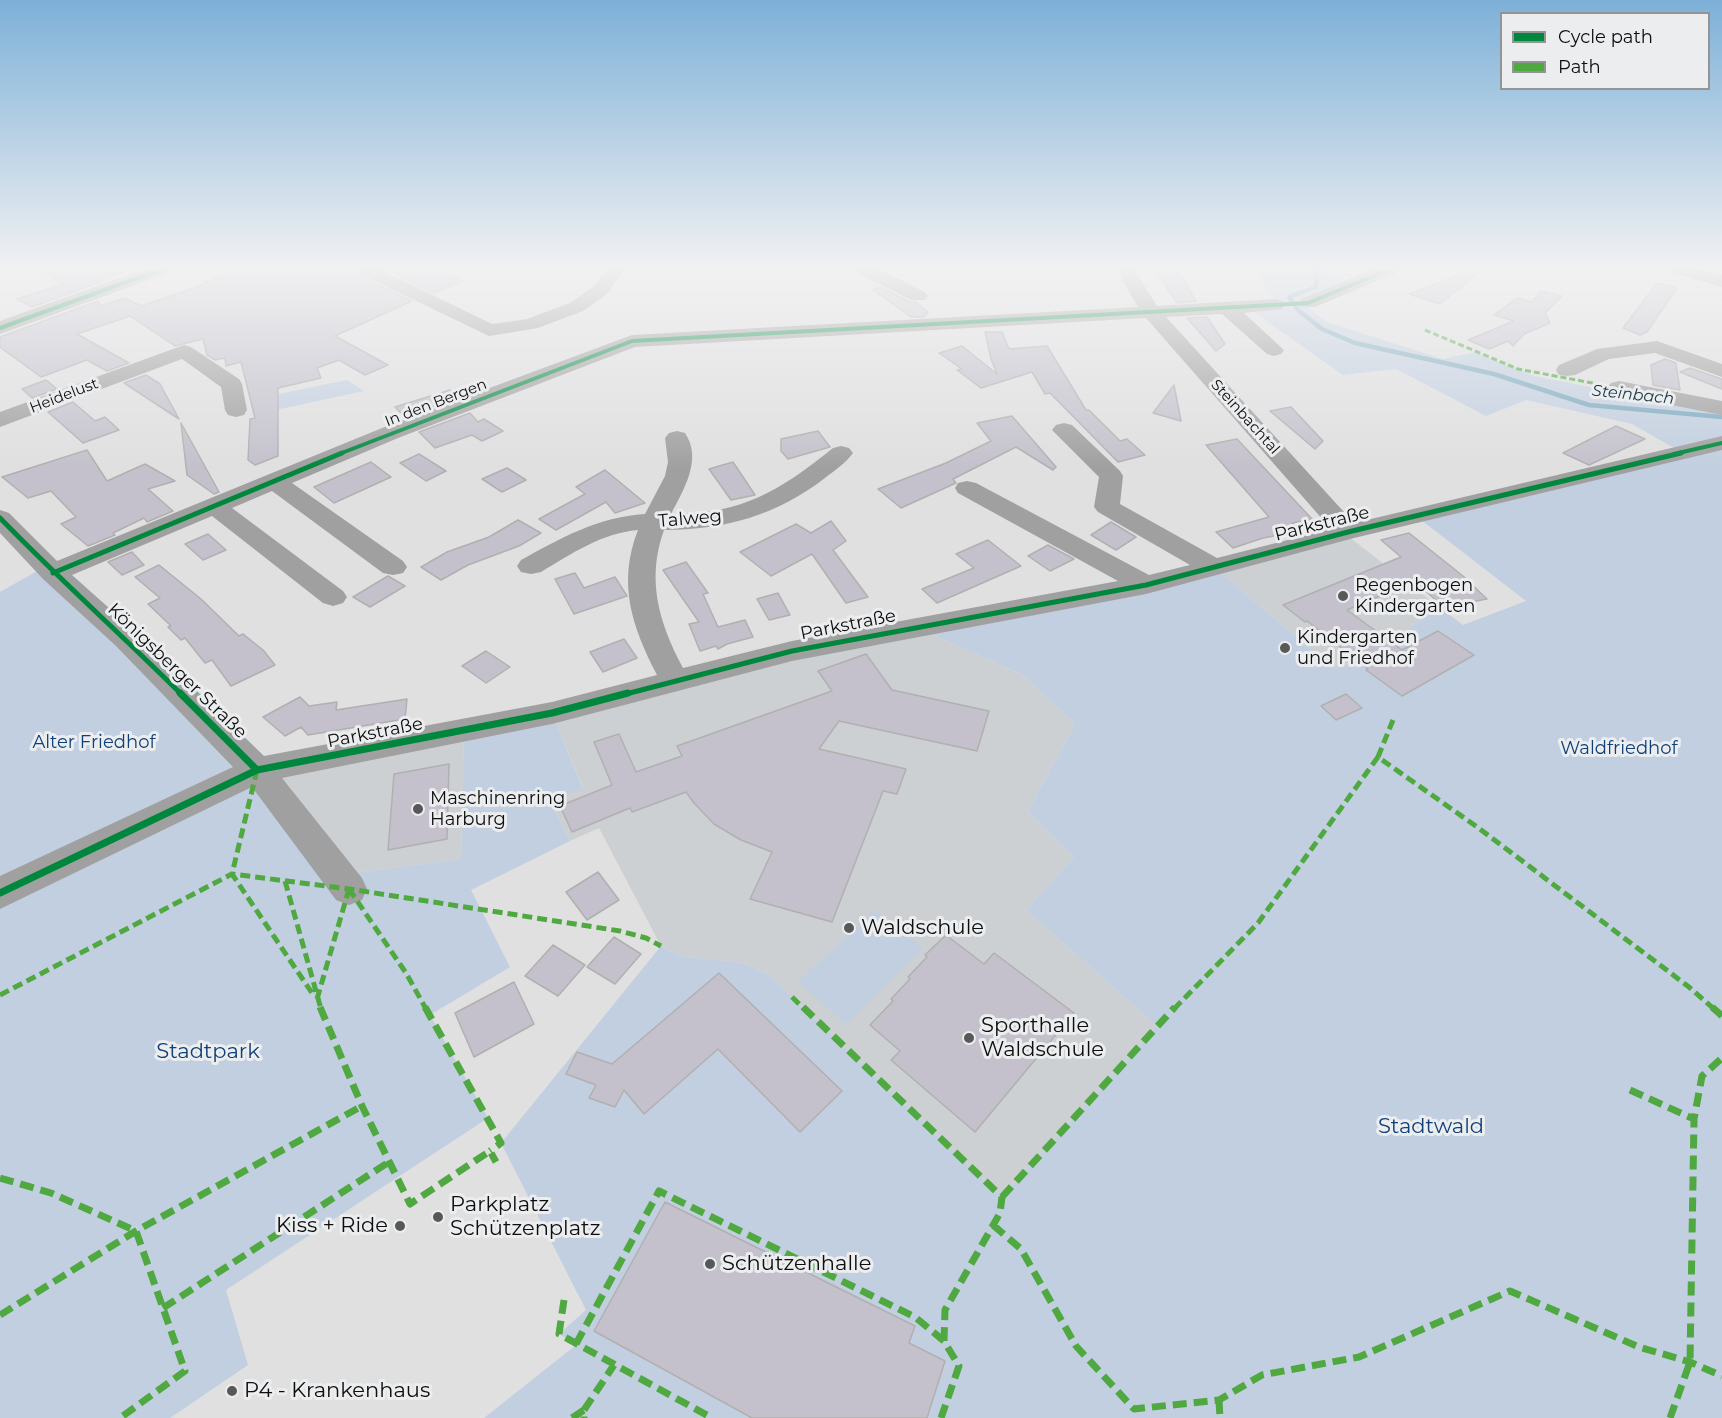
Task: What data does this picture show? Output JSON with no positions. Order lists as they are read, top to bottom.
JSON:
{
  "streets": {
    "street": [
      "Heidelust",
      "In den Bergen",
      "Steinbachtal",
      "Talweg",
      "Parkstraße",
      "Königsberger Straße"
    ]
  },
  "crossings": [
    ["In den Bergen", "Königsberger Straße"],
    ["Steinbachtal", "Parkstraße"],
    ["Parkstraße", "Königsberger Straße"]
  ],
  "water": ["Steinbach"],
  "parks": [
    "Alter Friedhof",
    "Waldfriedhof",
    "Stadtpark",
    "Stadtwald"
  ],
  "places": [
    "Regenbogen Kindergarten",
    "Kindergarten und Friedhof",
    "Maschinenring Harburg",
    "Waldschule",
    "Sporthalle Waldschule",
    "Parkplatz Schützenplatz",
    "Kiss + Ride",
    "Schützenhalle",
    "P4 - Krankenhaus"
  ],
  "legend": ["Cycle path", "Path"]
}
